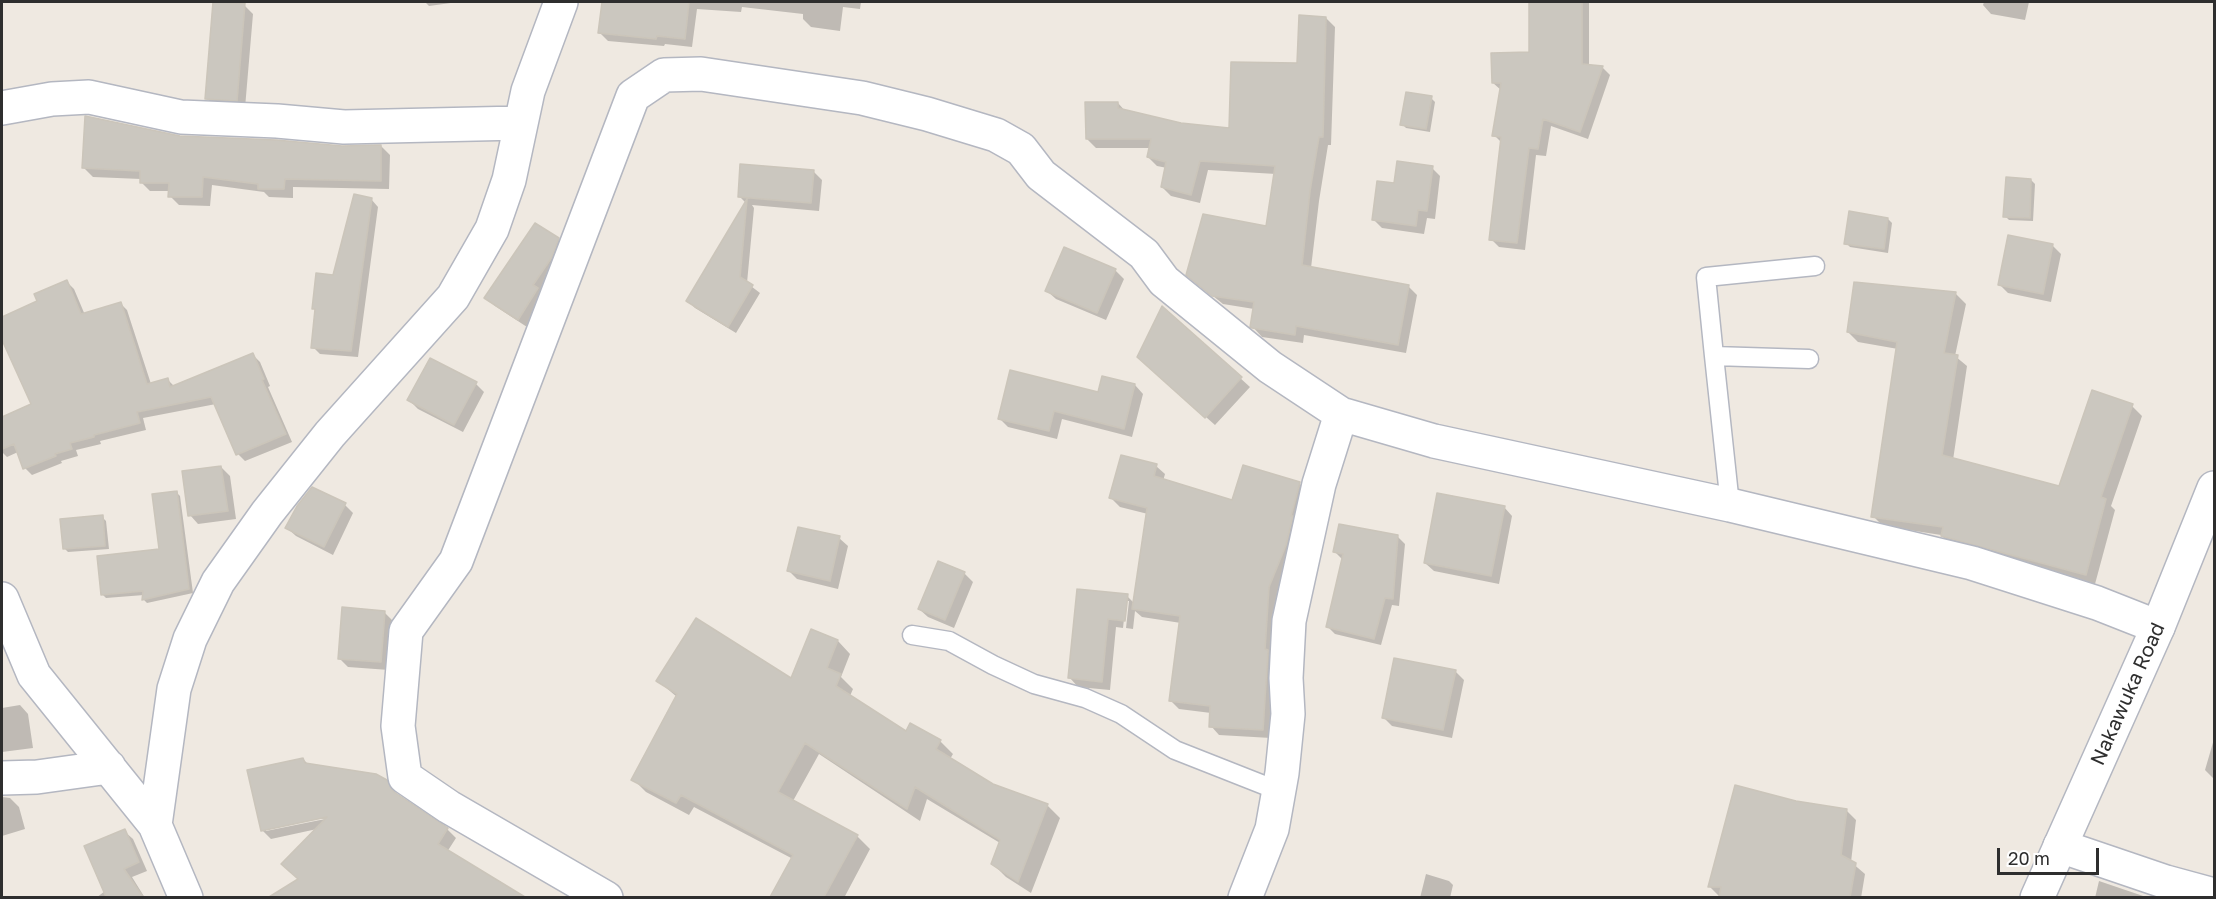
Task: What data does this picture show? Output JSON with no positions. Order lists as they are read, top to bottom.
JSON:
{
  "streets": {
    "street": ["Nakawuka Road"]
  },
  "scale_bar": "20 m"
}
